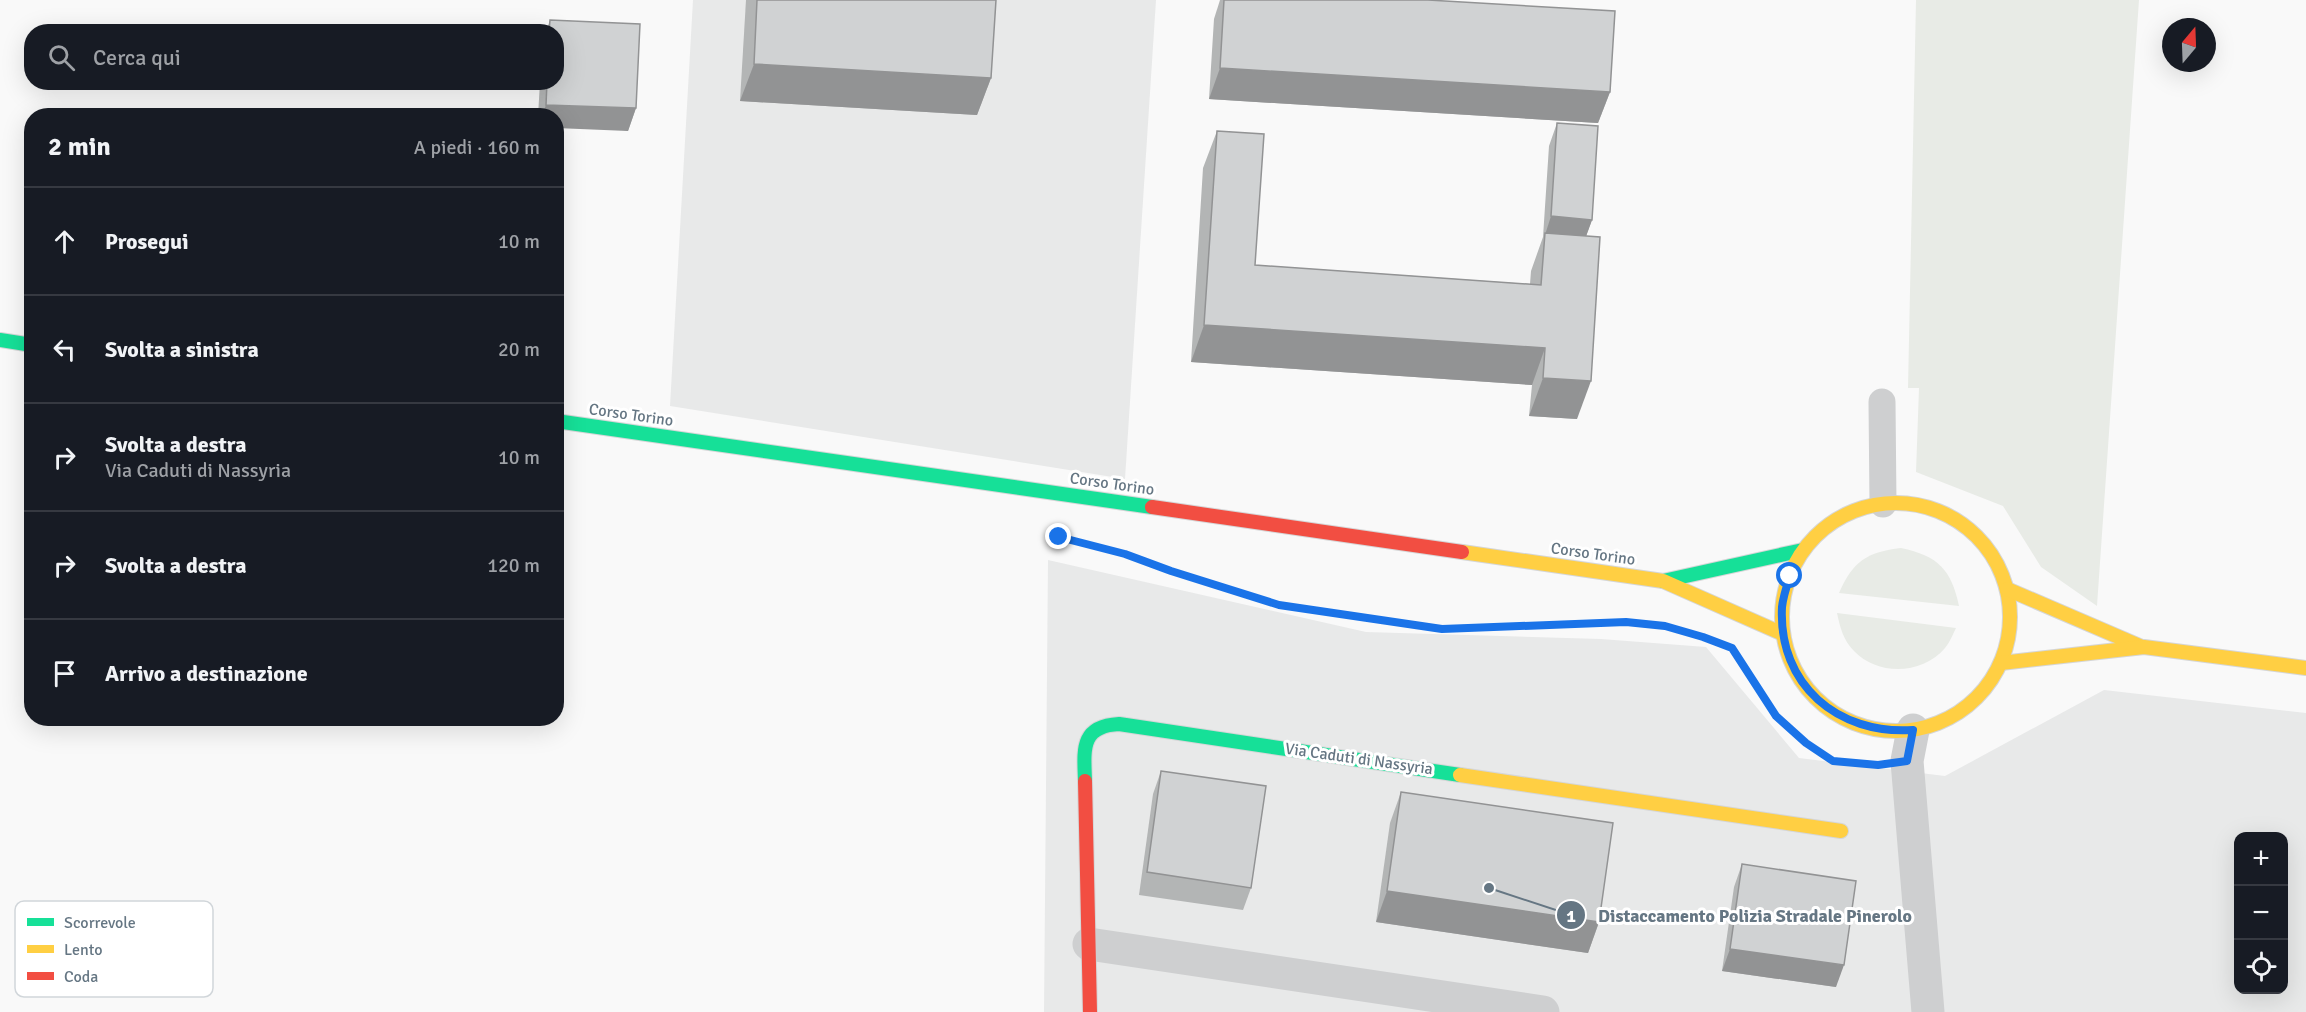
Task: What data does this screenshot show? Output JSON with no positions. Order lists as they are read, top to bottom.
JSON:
{
  "streets": {
    "main road": ["Corso Torino", "Via Caduti di Nassyria"]
  },
  "places": ["Distaccamento Polizia Stradale Pinerolo"],
  "legend": ["Scorrevole", "Lento", "Coda"],
  "north": "top",
  "page": {
    "search": "Cerca qui",
    "heading": ["2 min", "A piedi · 160 m"],
    "list": [
      ["Prosegui", "10 m"],
      ["Svolta a sinistra", "20 m"],
      ["Svolta a destra", "Via Caduti di Nassyria", "10 m"],
      ["Svolta a destra", "120 m"],
      "Arrivo a destinazione"
    ],
    "map_buttons": ["+", "−"]
  }
}
